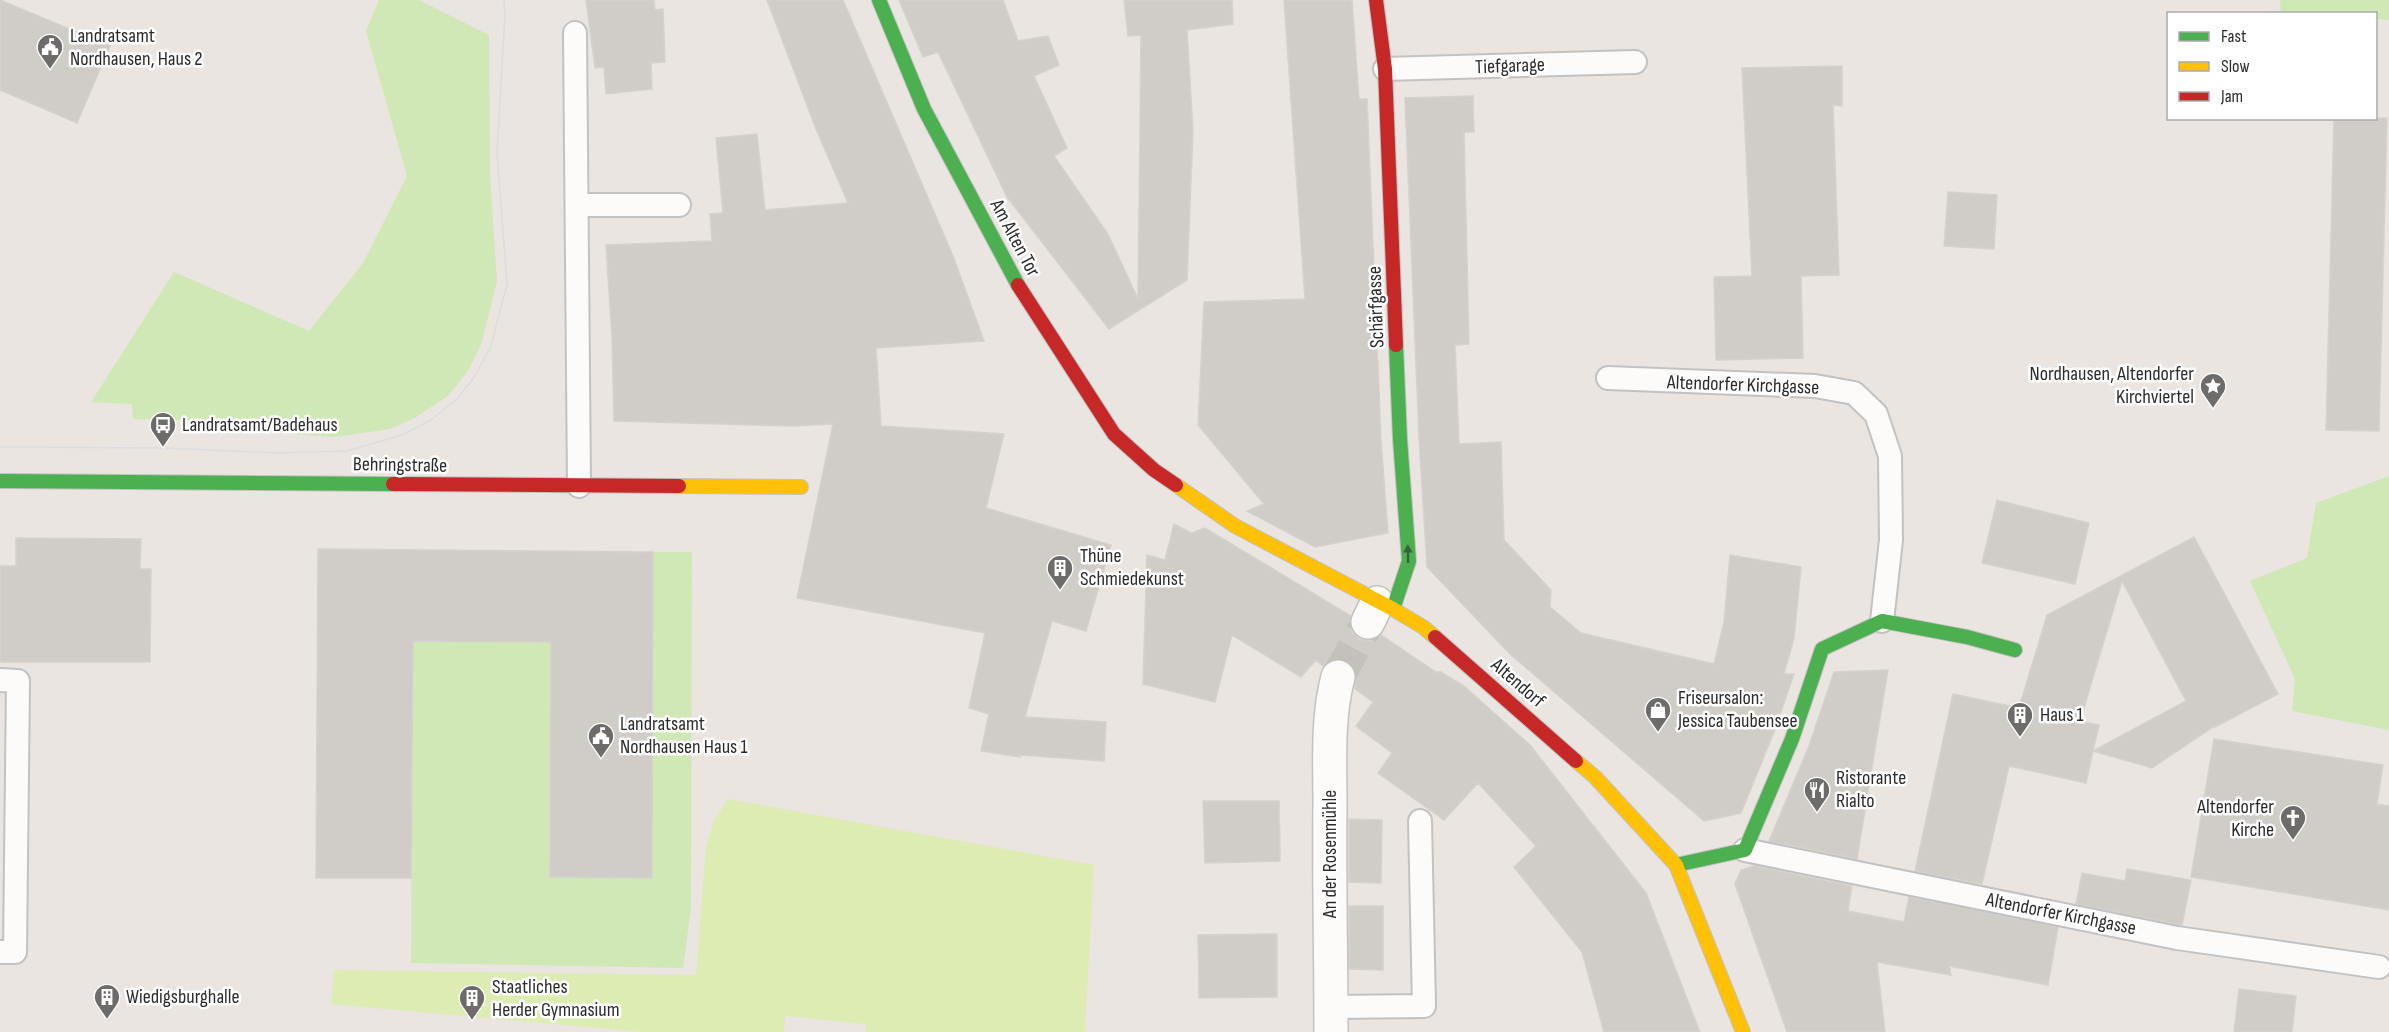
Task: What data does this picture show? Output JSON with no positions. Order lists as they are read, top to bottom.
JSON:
{
  "streets": {
    "street": [
      "Am Alten Tor",
      "Schärfgasse",
      "Altendorfer Kirchgasse",
      "Behringstraße",
      "Altendorf",
      "An der Rosenmühle"
    ],
    "lane": ["Tiefgarage"]
  },
  "crossings": [
    ["Tiefgarage", "Schärfgasse"],
    ["Am Alten Tor", "Altendorf"],
    ["Schärfgasse", "Altendorf"],
    ["Altendorfer Kirchgasse", "Altendorf"]
  ],
  "one_way": ["Schärfgasse"],
  "places": {
    "public building": ["Landratsamt Nordhausen, Haus 2", "Landratsamt Nordhausen Haus 1"],
    "place": ["Nordhausen, Altendorfer Kirchviertel"],
    "bus stop": ["Landratsamt/Badehaus"],
    "building": [
      "Thüne Schmiedekunst",
      "Haus 1",
      "Wiedigsburghalle",
      "Staatliches Herder Gymnasium"
    ],
    "shop": ["Friseursalon: Jessica Taubensee"],
    "restaurant": ["Ristorante Rialto"],
    "church": ["Altendorfer Kirche"]
  },
  "legend": ["Fast", "Slow", "Jam"]
}
